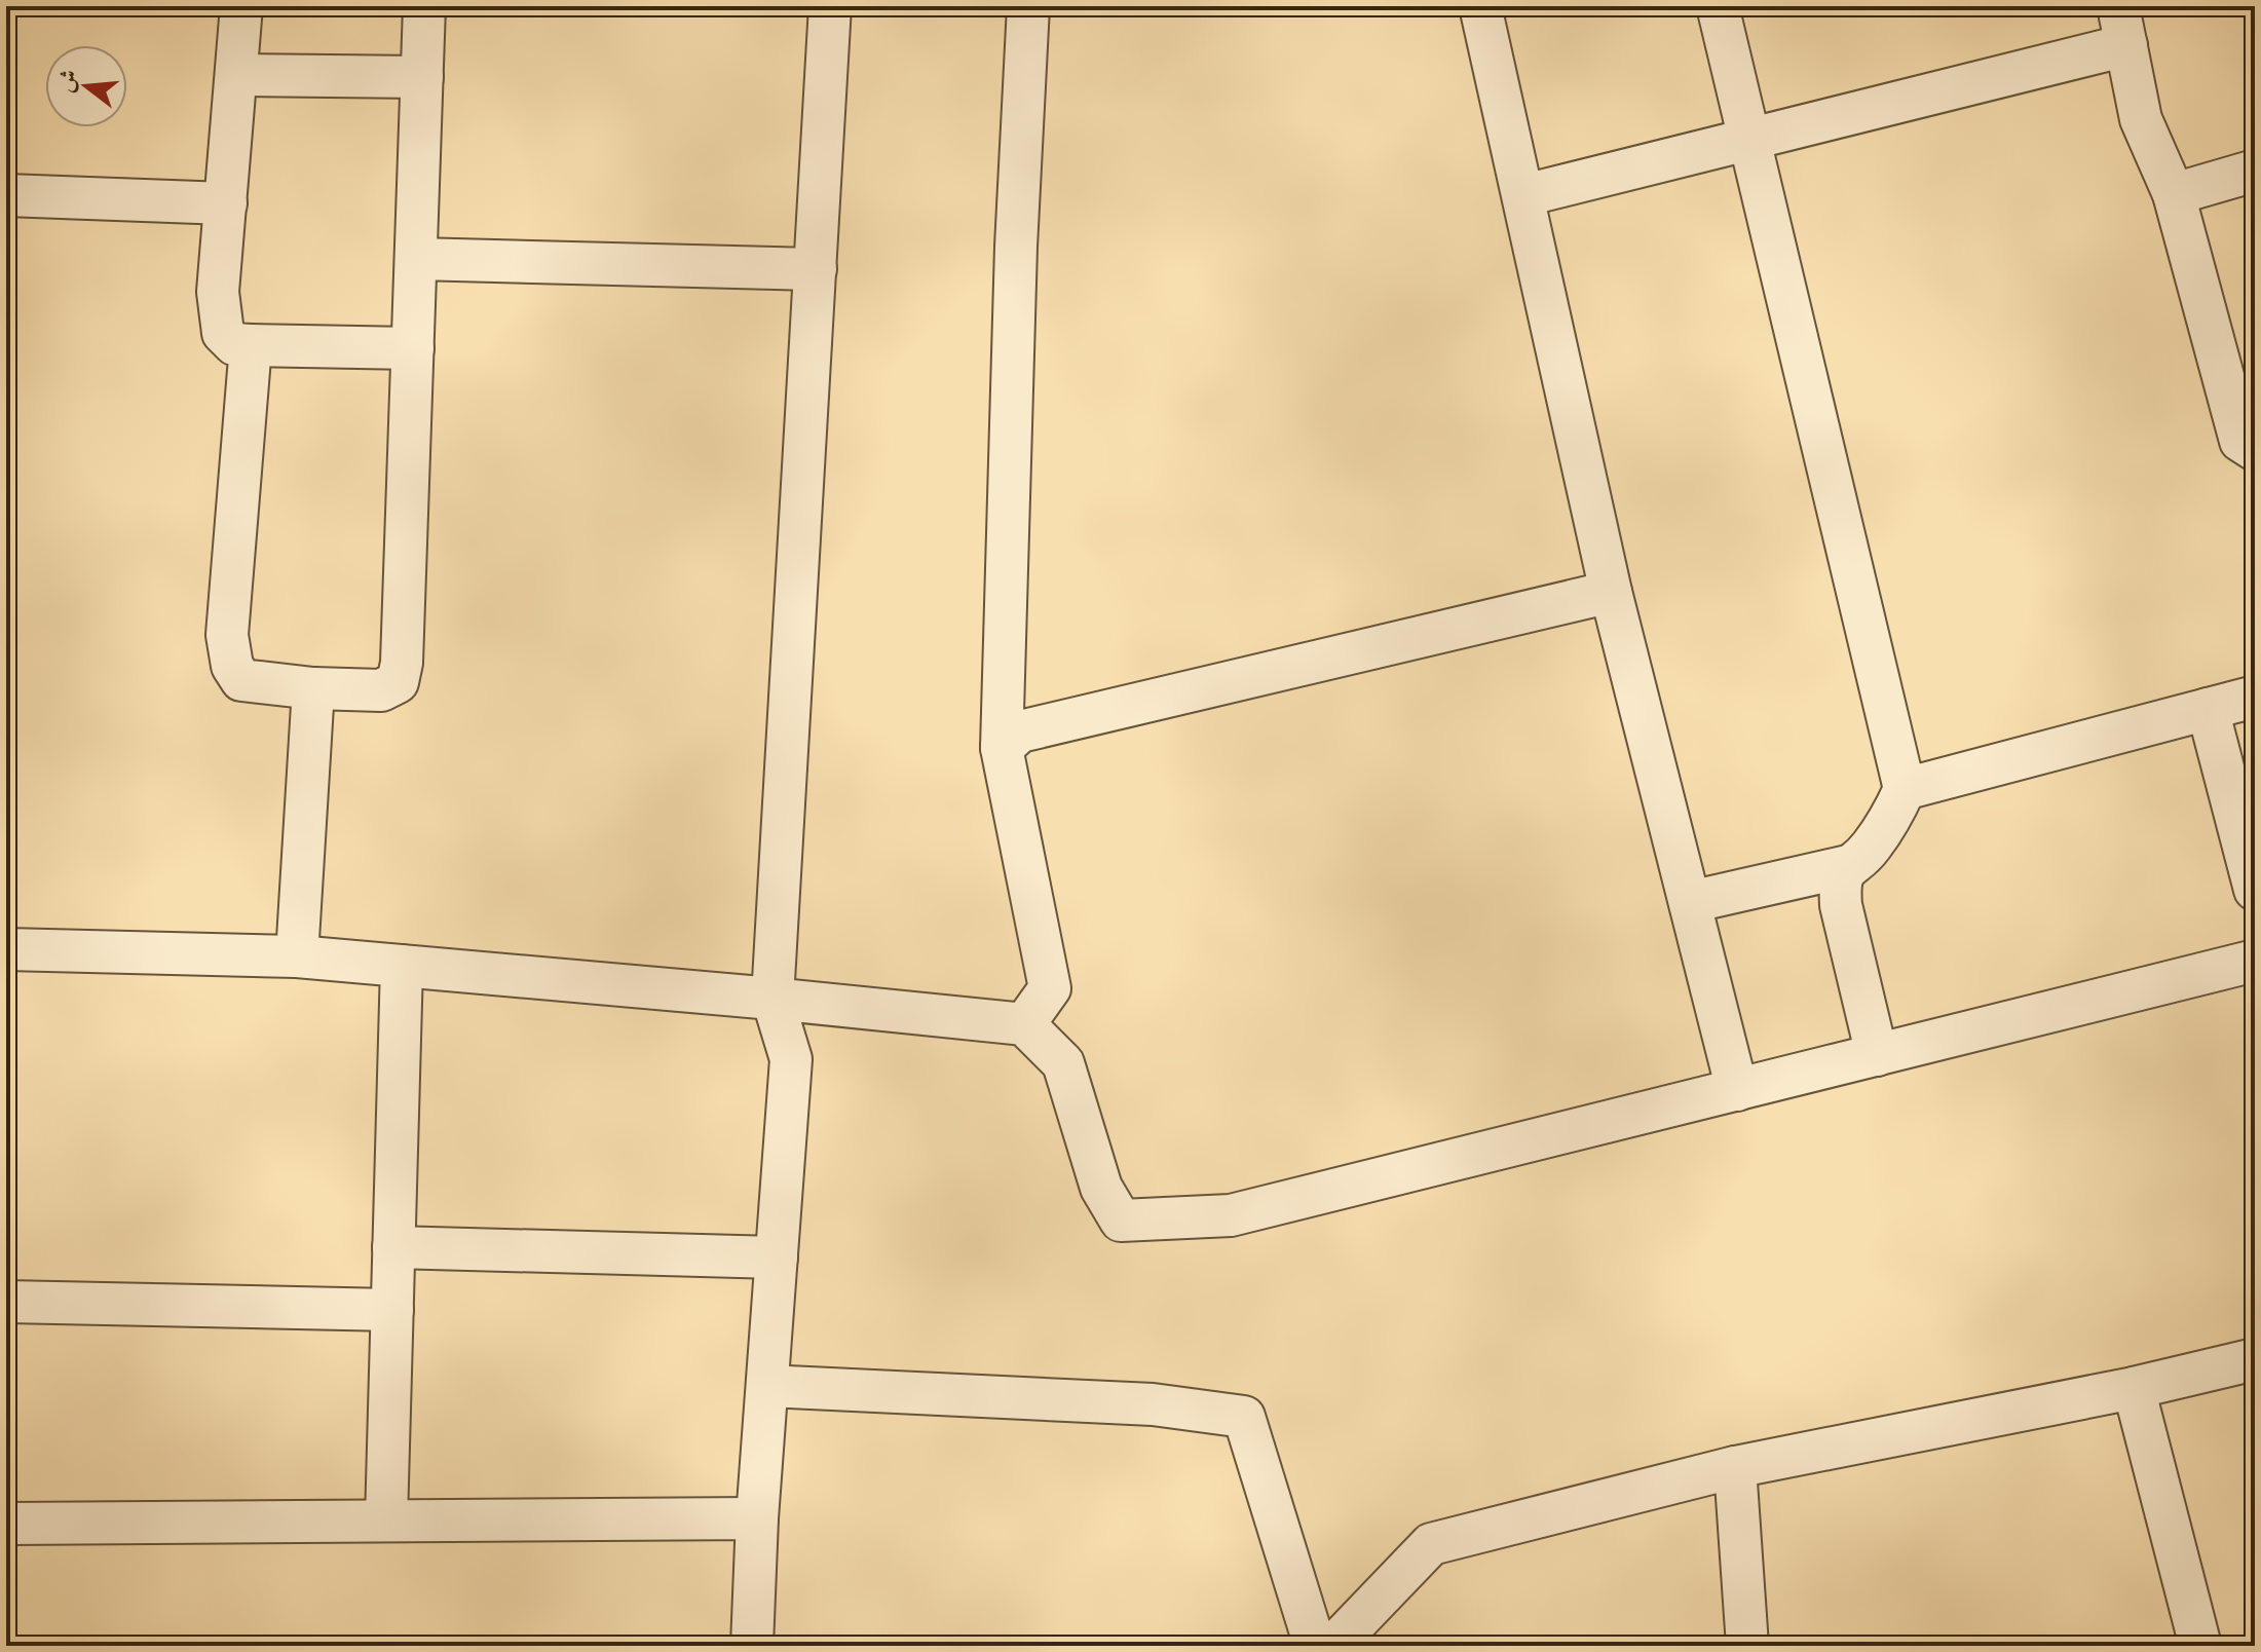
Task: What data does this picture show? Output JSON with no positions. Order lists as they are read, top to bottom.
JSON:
{
  "north": "left"
}
